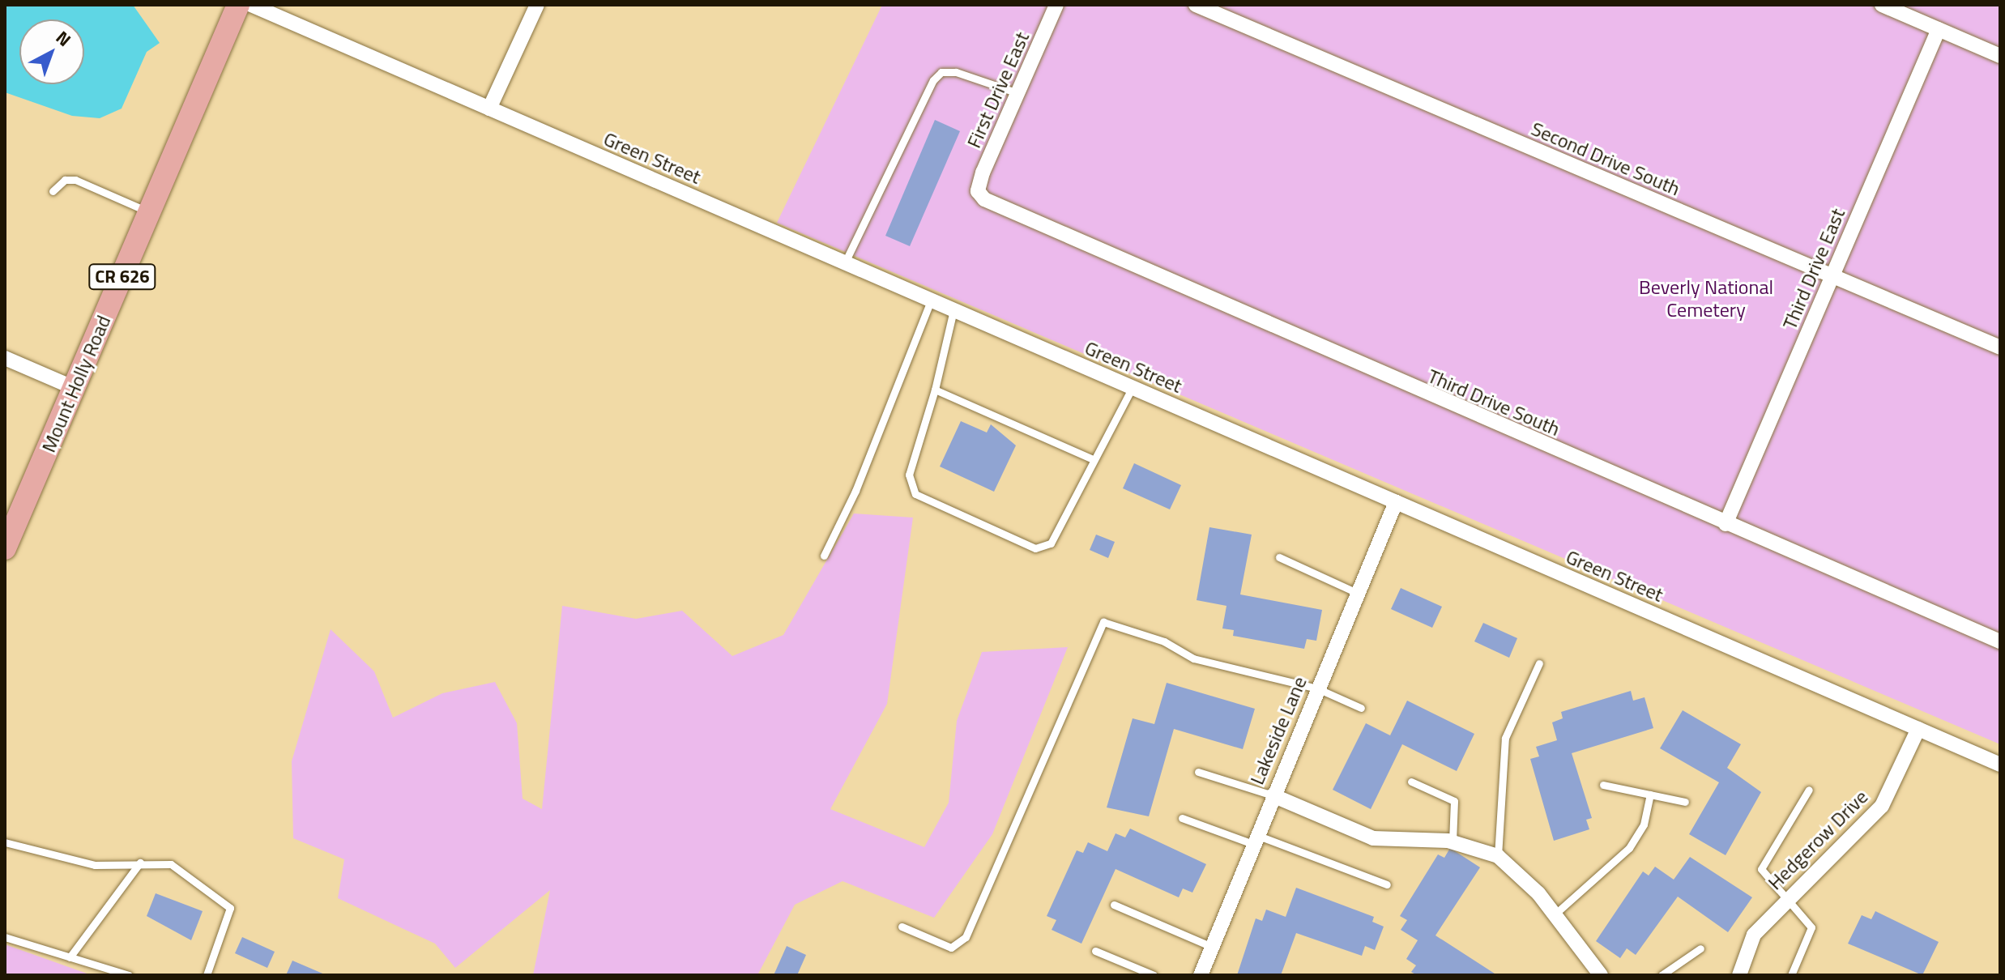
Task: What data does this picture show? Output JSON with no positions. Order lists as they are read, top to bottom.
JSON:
{
  "streets": {
    "main road": ["CR 626", "Mount Holly Road"],
    "street": [
      "First Drive East",
      "Green Street",
      "Second Drive South",
      "Third Drive East",
      "Third Drive South",
      "Lakeside Lane",
      "Hedgerow Drive"
    ]
  },
  "crossings": [
    ["First Drive East", "Third Drive South"],
    ["Green Street", "Lakeside Lane"],
    ["Green Street", "Hedgerow Drive"],
    ["Second Drive South", "Third Drive East"],
    ["Third Drive East", "Third Drive South"]
  ],
  "parks": ["Beverly National Cemetery"],
  "north": "top right"
}
